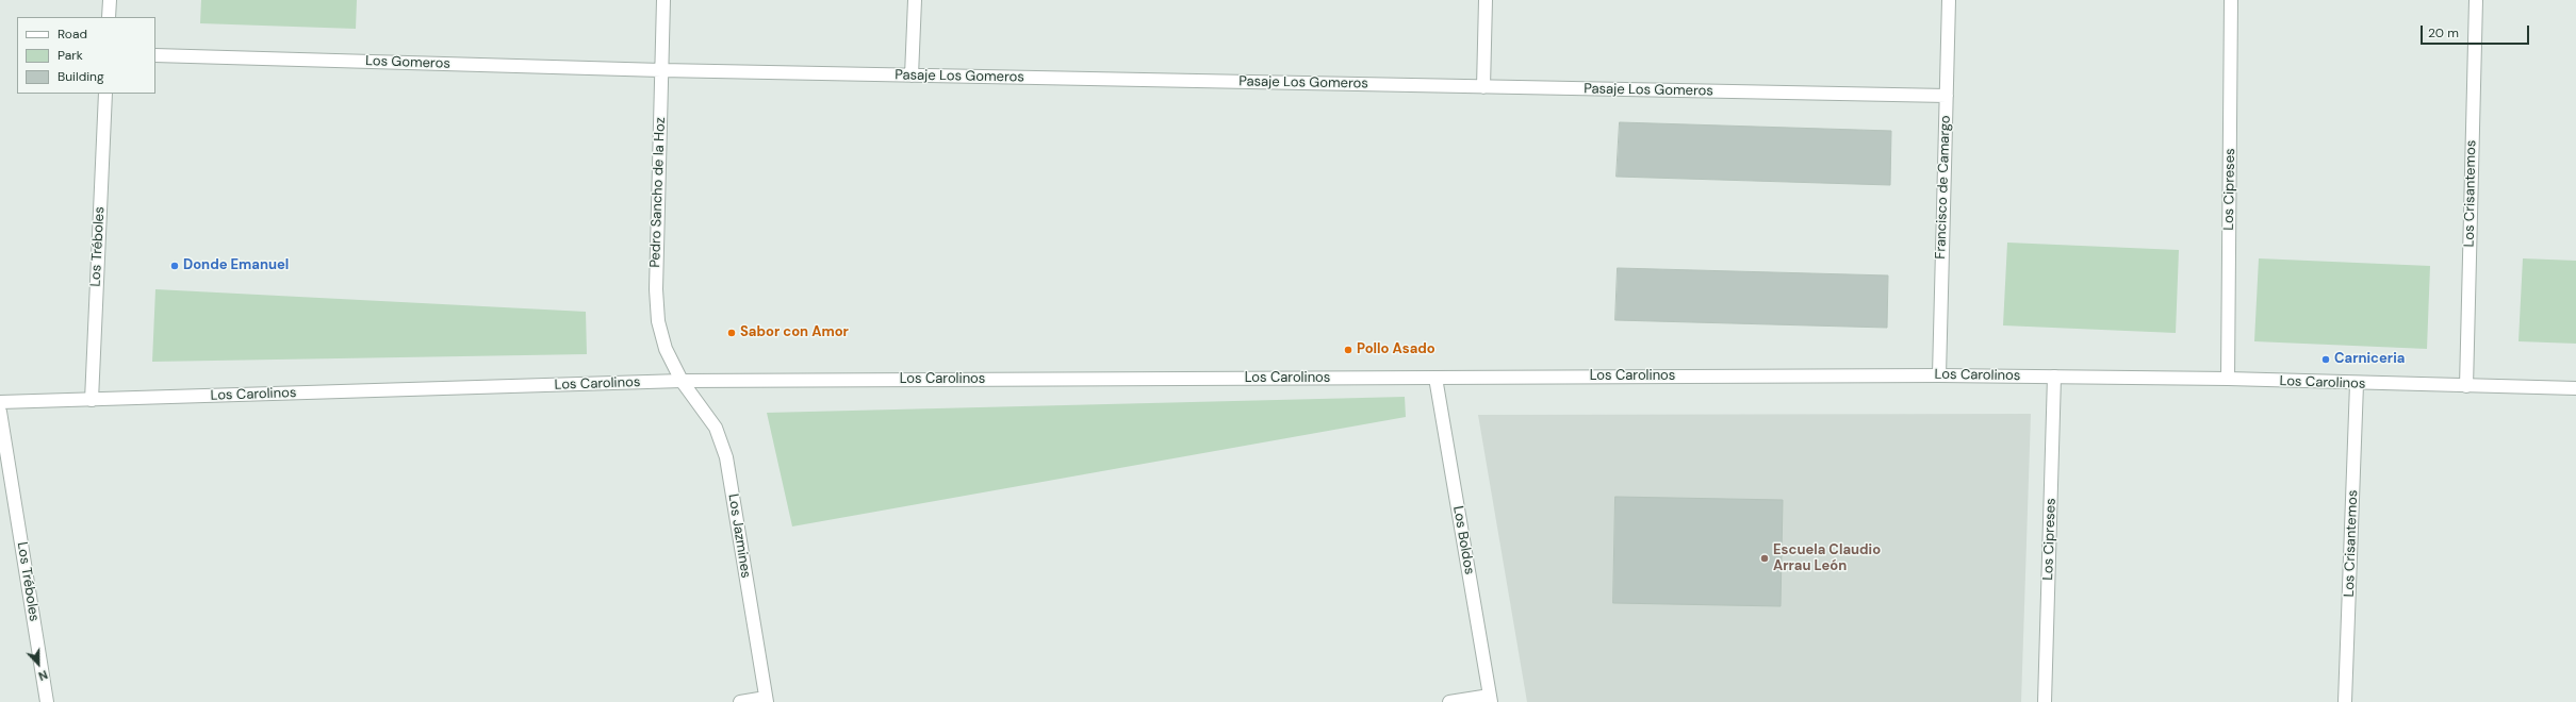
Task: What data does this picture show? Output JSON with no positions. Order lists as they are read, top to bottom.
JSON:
{
  "streets": {
    "street": [
      "Los Gomeros",
      "Pasaje Los Gomeros",
      "Francisco de Camargo",
      "Los Cipreses",
      "Pedro Sancho de la Hoz",
      "Los Crisantemos",
      "Los Tréboles",
      "Los Carolinos",
      "Los Jazmines",
      "Los Boldos"
    ]
  },
  "crossings": [
    ["Los Gomeros", "Pasaje Los Gomeros"],
    ["Los Gomeros", "Pedro Sancho de la Hoz"],
    ["Pasaje Los Gomeros", "Francisco de Camargo"],
    ["Pasaje Los Gomeros", "Pedro Sancho de la Hoz"],
    ["Francisco de Camargo", "Los Carolinos"],
    ["Los Cipreses", "Los Carolinos"],
    ["Pedro Sancho de la Hoz", "Los Carolinos"],
    ["Pedro Sancho de la Hoz", "Los Jazmines"],
    ["Los Crisantemos", "Los Carolinos"],
    ["Los Tréboles", "Los Carolinos"],
    ["Los Carolinos", "Los Jazmines"],
    ["Los Carolinos", "Los Boldos"]
  ],
  "places": [
    "Donde Emanuel",
    "Sabor con Amor",
    "Pollo Asado",
    "Carniceria",
    "Escuela Claudio Arrau León"
  ],
  "legend": ["Road", "Park", "Building"],
  "scale_bar": "20 m",
  "north": "bottom"
}
